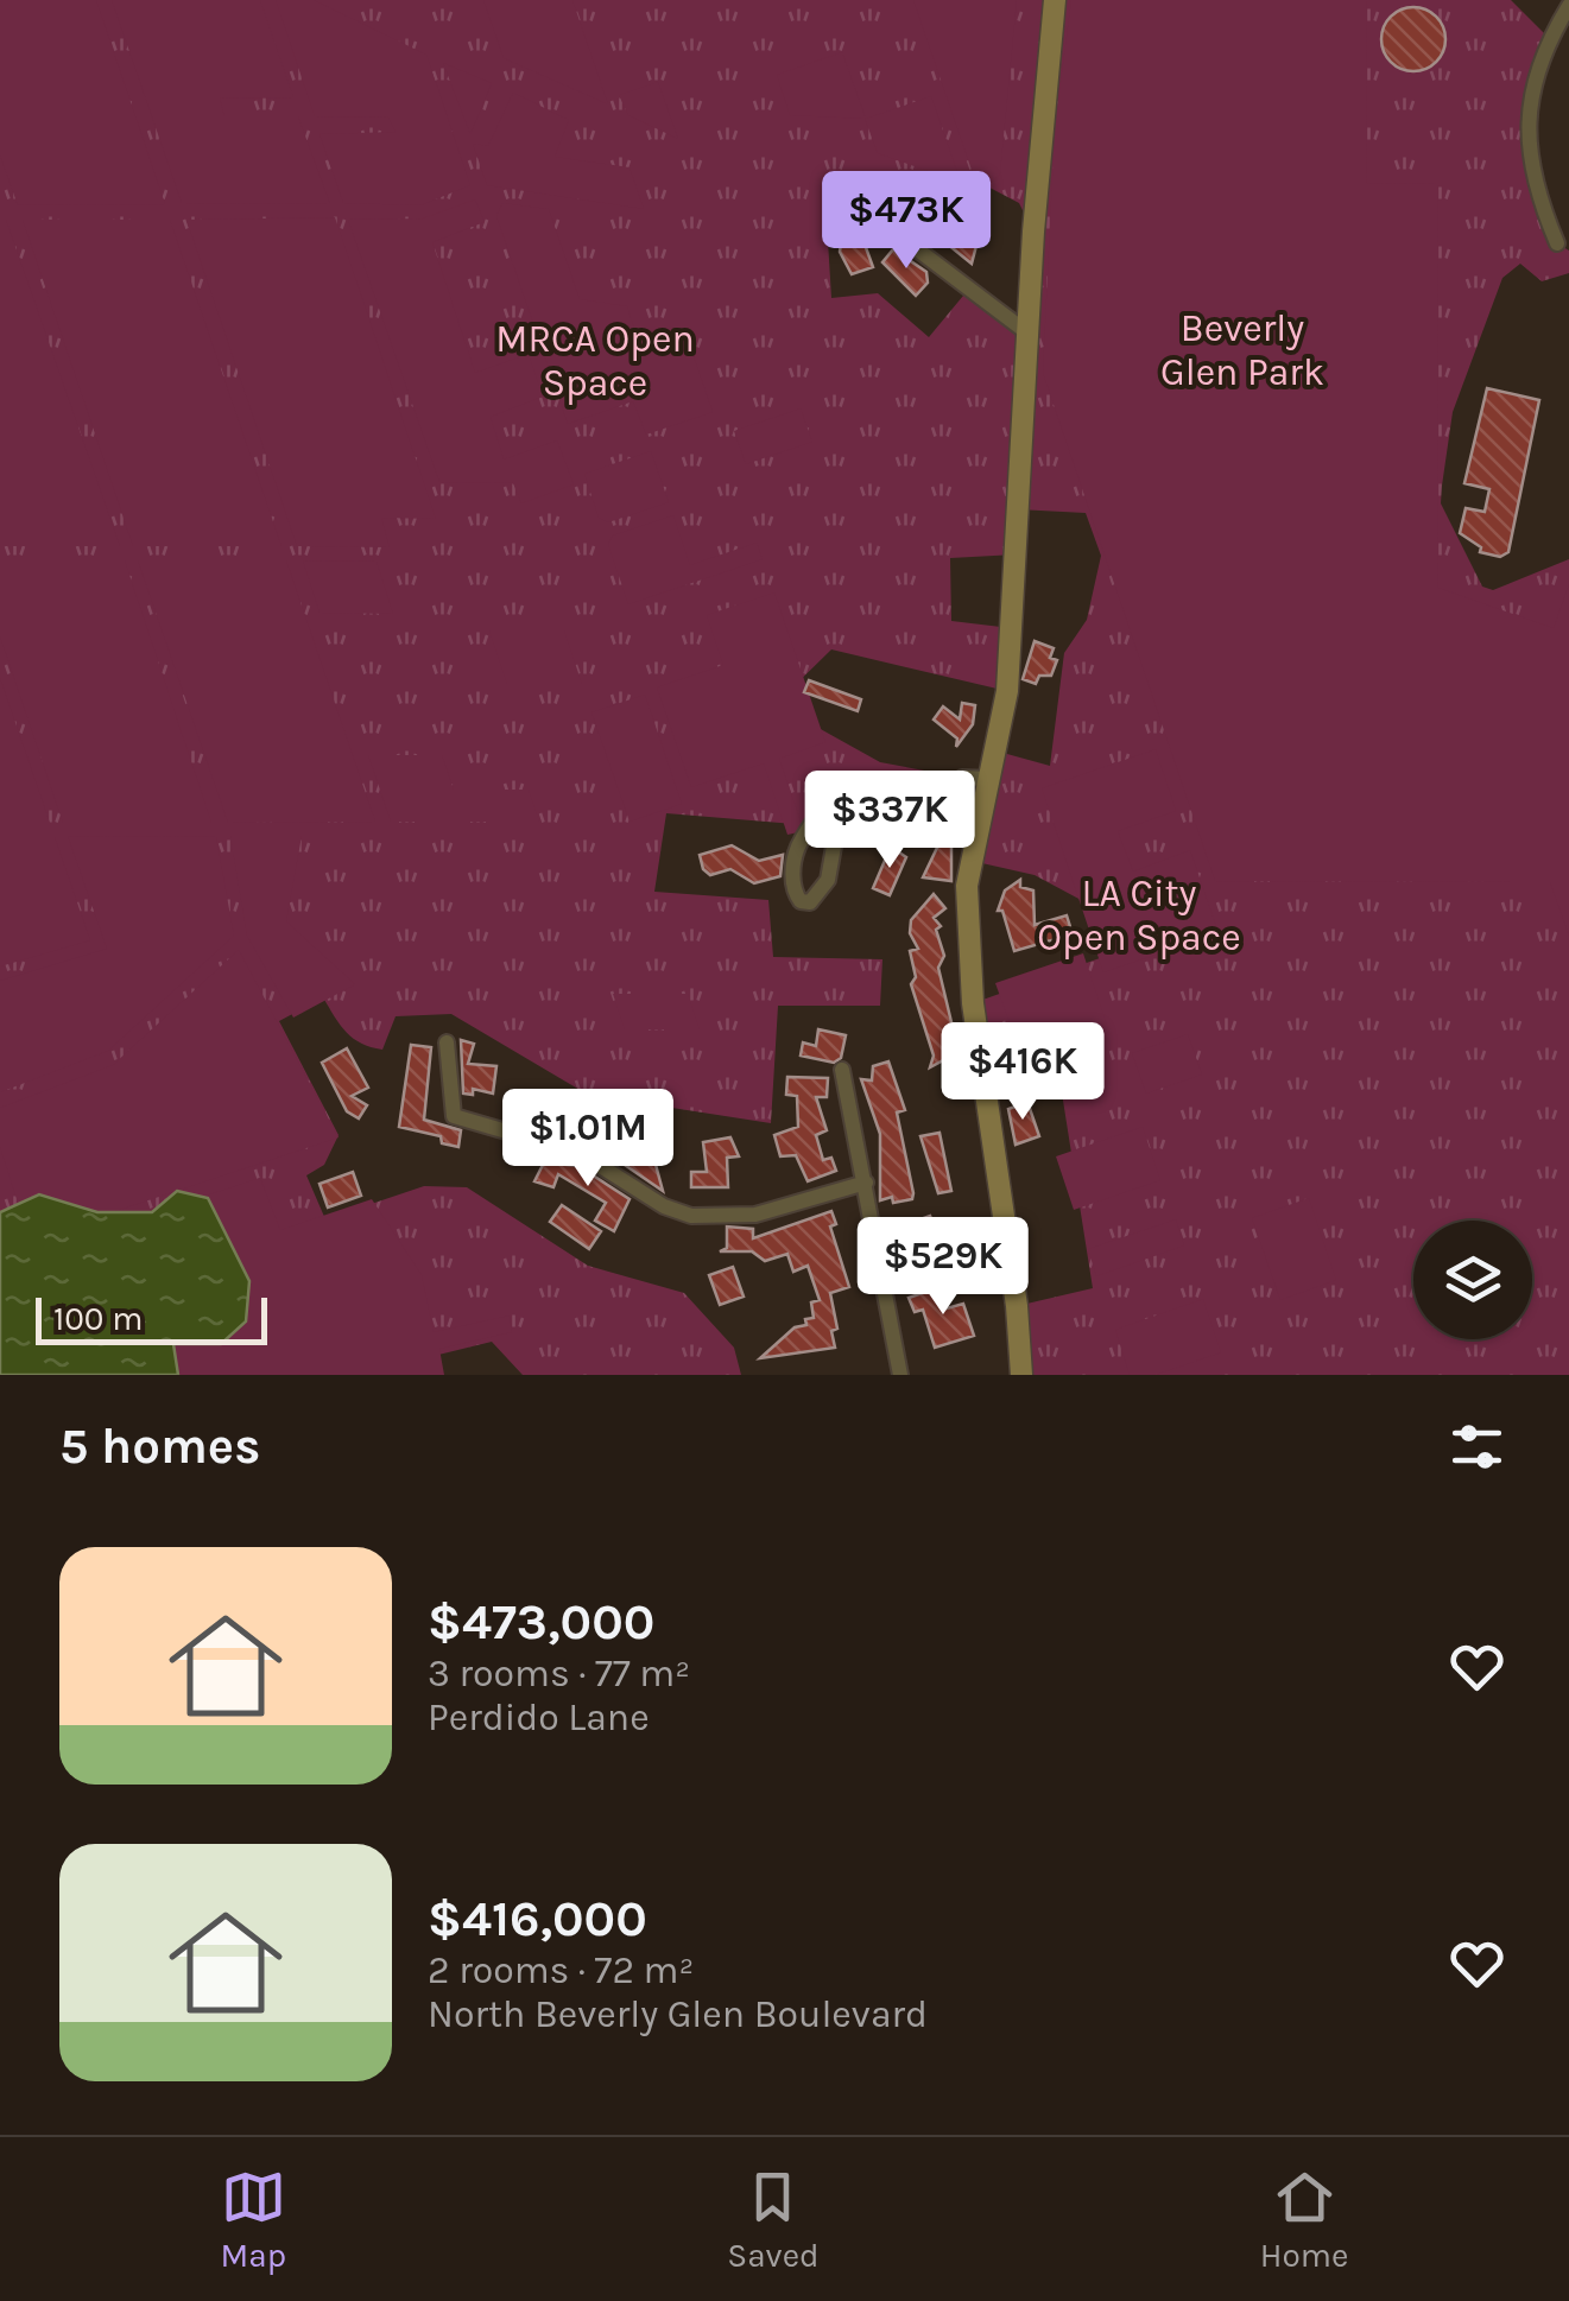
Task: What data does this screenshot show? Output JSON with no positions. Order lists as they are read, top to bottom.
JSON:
{
  "parks": ["Beverly Glen Park", "MRCA Open Space", "LA City Open Space"],
  "scale_bar": "100 m",
  "page": {
    "price": [
      "$473K",
      "$337K",
      "$416K",
      "$1.01M",
      "$529K"
    ],
    "scale": "100 m",
    "heading": "5 homes",
    "list": [
      {
        "name": "$473,000",
        "note": "3 rooms · 77 m² · Perdido Lane"
      },
      {
        "name": "$416,000",
        "note": "2 rooms · 72 m² · North Beverly Glen Boulevard"
      }
    ],
    "tabs": ["Map", "Saved", "Home"]
  }
}
